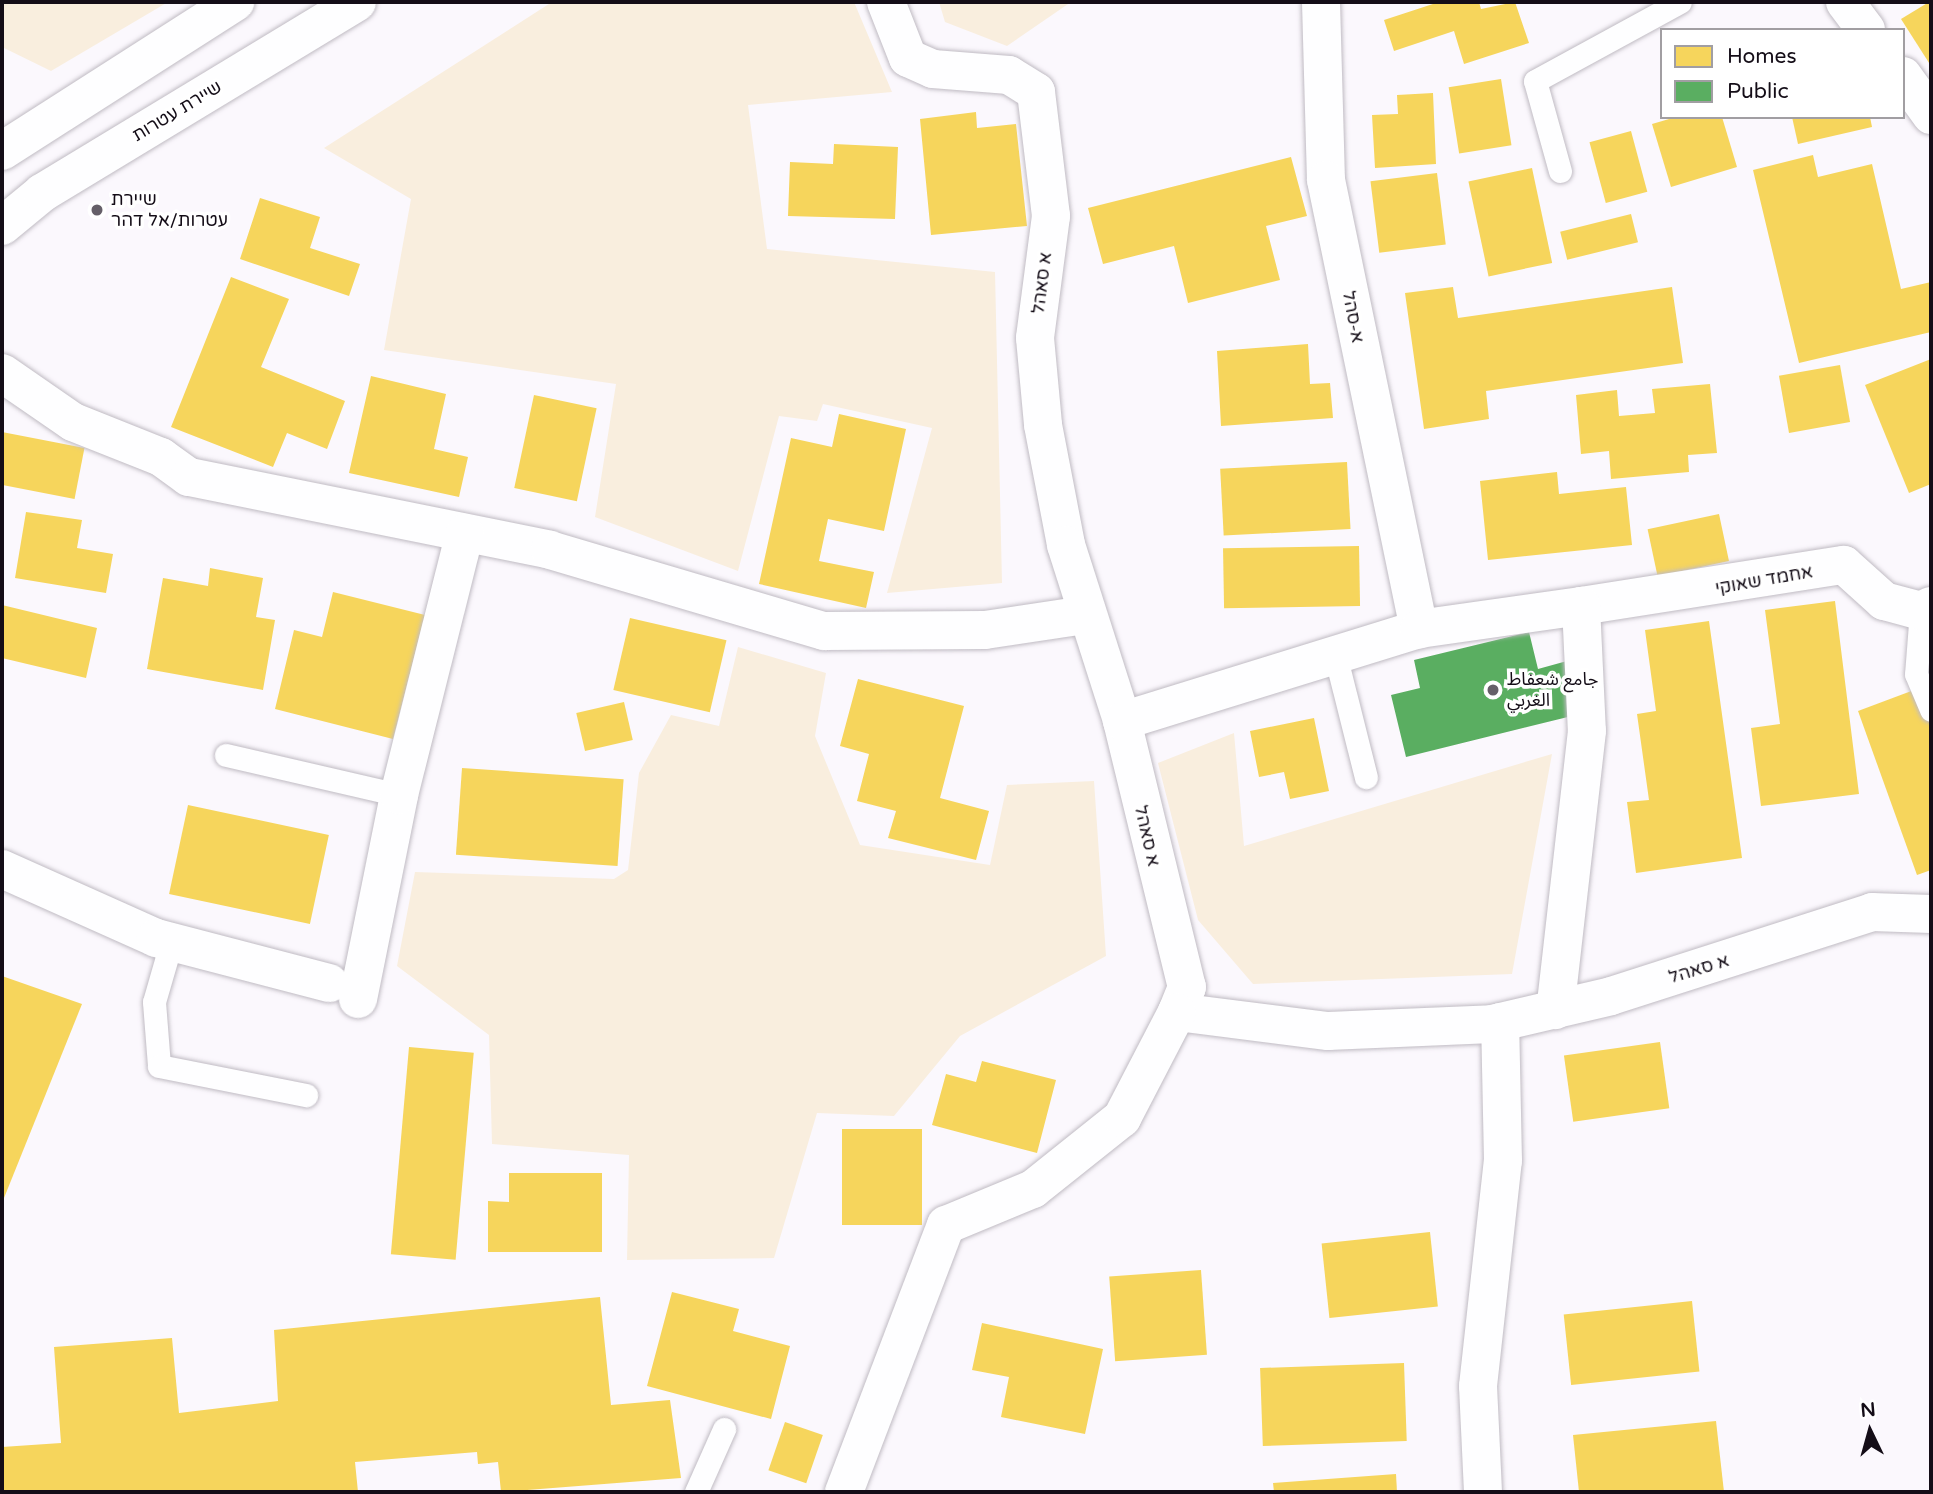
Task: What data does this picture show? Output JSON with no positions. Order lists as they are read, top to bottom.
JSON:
{
  "streets": {
    "street": [
      "שיירת עטרות",
      "א סאהל",
      "א-סהל",
      "אחמד שאוקי"
    ]
  },
  "places": ["שיירת עטרות/אל דהר", "جامع شعفاط الغربي"],
  "legend": ["Homes", "Public"],
  "north": "top"
}
